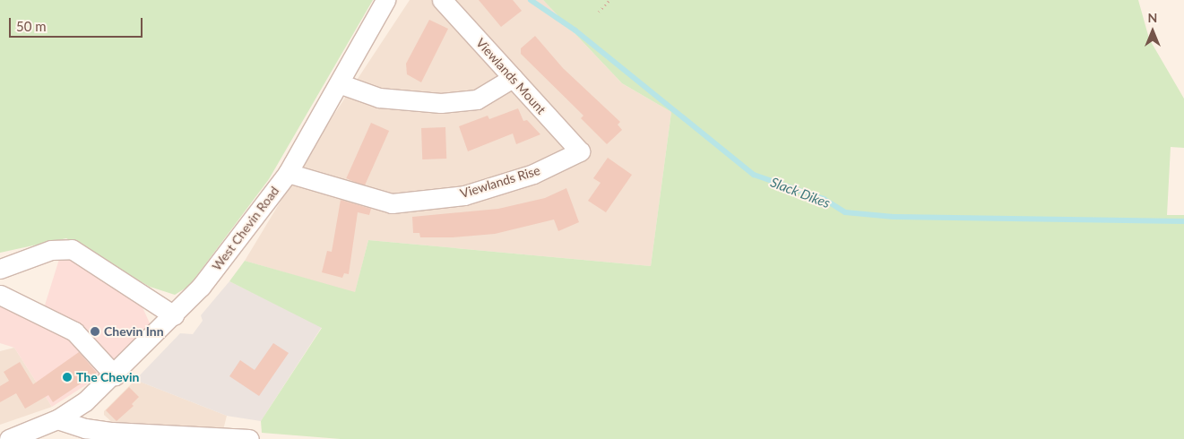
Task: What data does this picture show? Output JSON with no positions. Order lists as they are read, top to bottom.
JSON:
{
  "streets": {
    "street": ["Viewlands Mount", "Viewlands Rise", "West Chevin Road"]
  },
  "crossings": [
    ["Viewlands Mount", "Viewlands Rise"],
    ["Viewlands Rise", "West Chevin Road"]
  ],
  "water": ["Slack Dikes"],
  "places": ["Chevin Inn", "The Chevin"],
  "scale_bar": "50 m",
  "north": "top"
}
